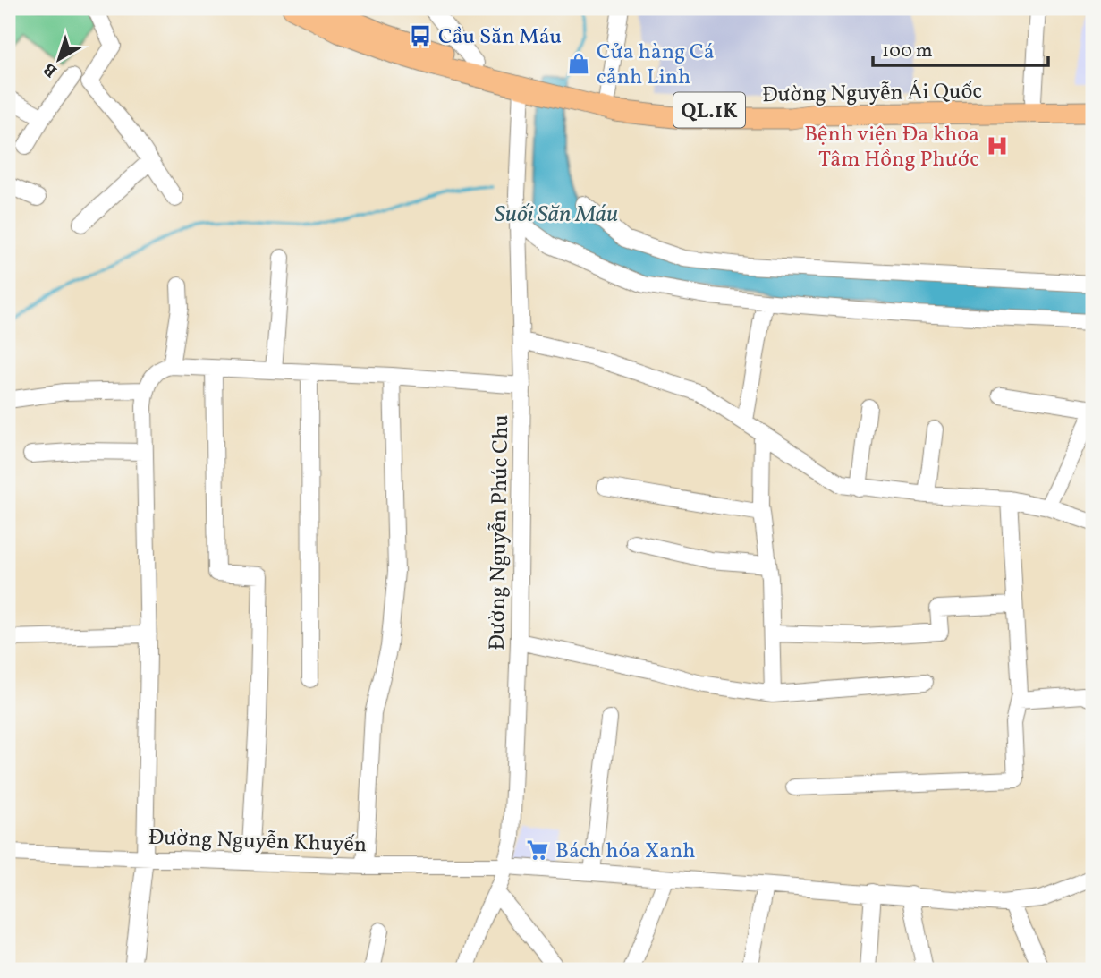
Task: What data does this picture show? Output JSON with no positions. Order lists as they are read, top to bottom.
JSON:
{
  "streets": {
    "main road": ["Đường Nguyễn Ái Quốc", "QL.1K"],
    "street": ["Đường Nguyễn Phúc Chu", "Đường Nguyễn Khuyến"]
  },
  "crossings": [
    ["Đường Nguyễn Ái Quốc", "QL.1K"],
    ["Đường Nguyễn Ái Quốc", "Đường Nguyễn Phúc Chu"],
    ["QL.1K", "Đường Nguyễn Phúc Chu"],
    ["Đường Nguyễn Phúc Chu", "Đường Nguyễn Khuyến"]
  ],
  "water": ["Suối Săn Máu"],
  "places": {
    "bus stop": ["Cầu Săn Máu"],
    "shop": ["Cửa hàng Cá cảnh Linh"],
    "hospital": ["Bệnh viện Đa khoa Tâm Hồng Phước"],
    "supermarket": ["Bách hóa Xanh"]
  },
  "scale_bar": "100 m",
  "north": "bottom left"
}
